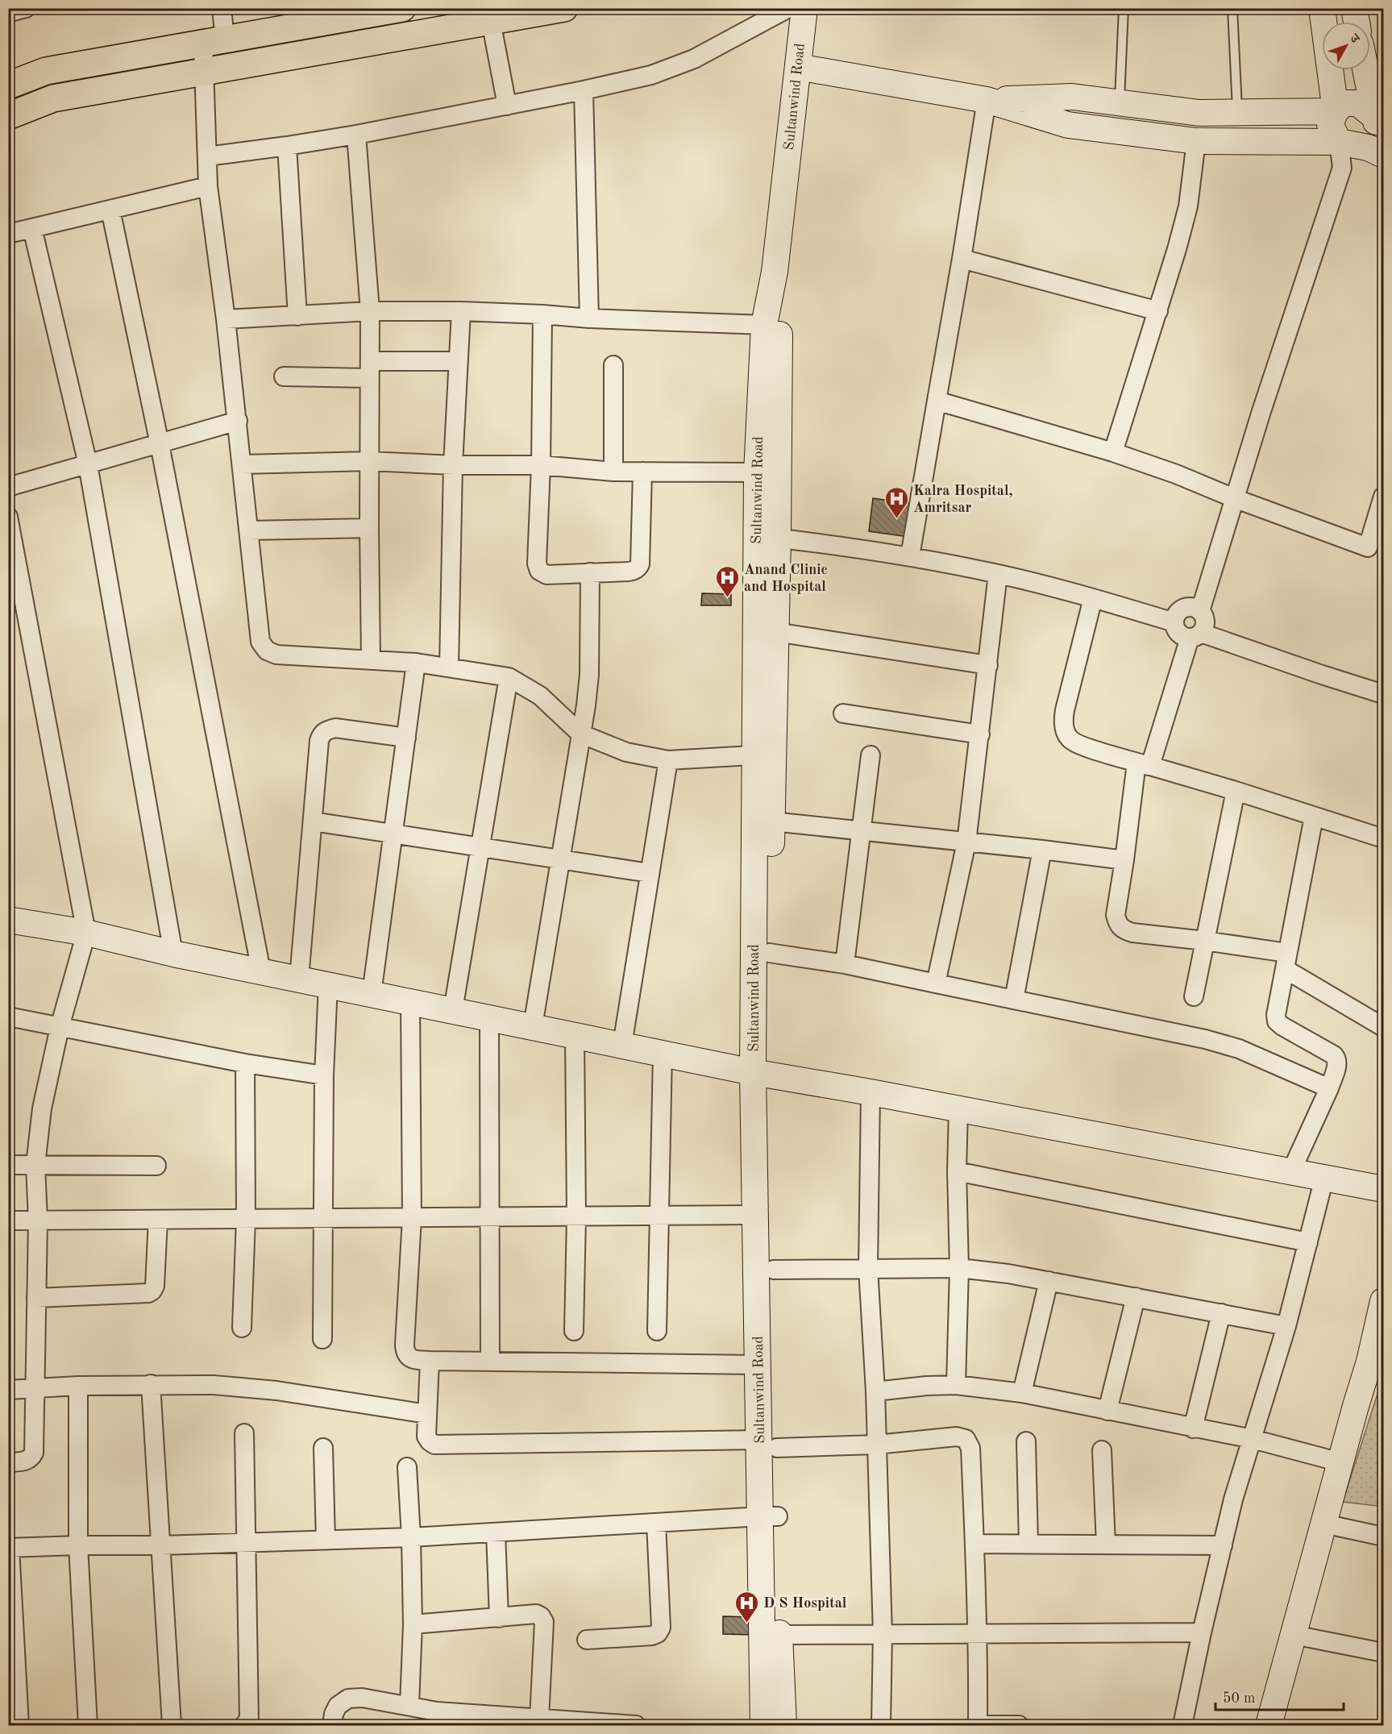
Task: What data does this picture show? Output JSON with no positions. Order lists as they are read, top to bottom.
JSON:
{
  "streets": {
    "main road": ["Sultanwind Road"]
  },
  "places": {
    "hospital": ["Kalra Hospital, Amritsar", "Anand Clinic and Hospital", "D S Hospital"]
  },
  "scale_bar": "50 m",
  "north": "top right"
}
